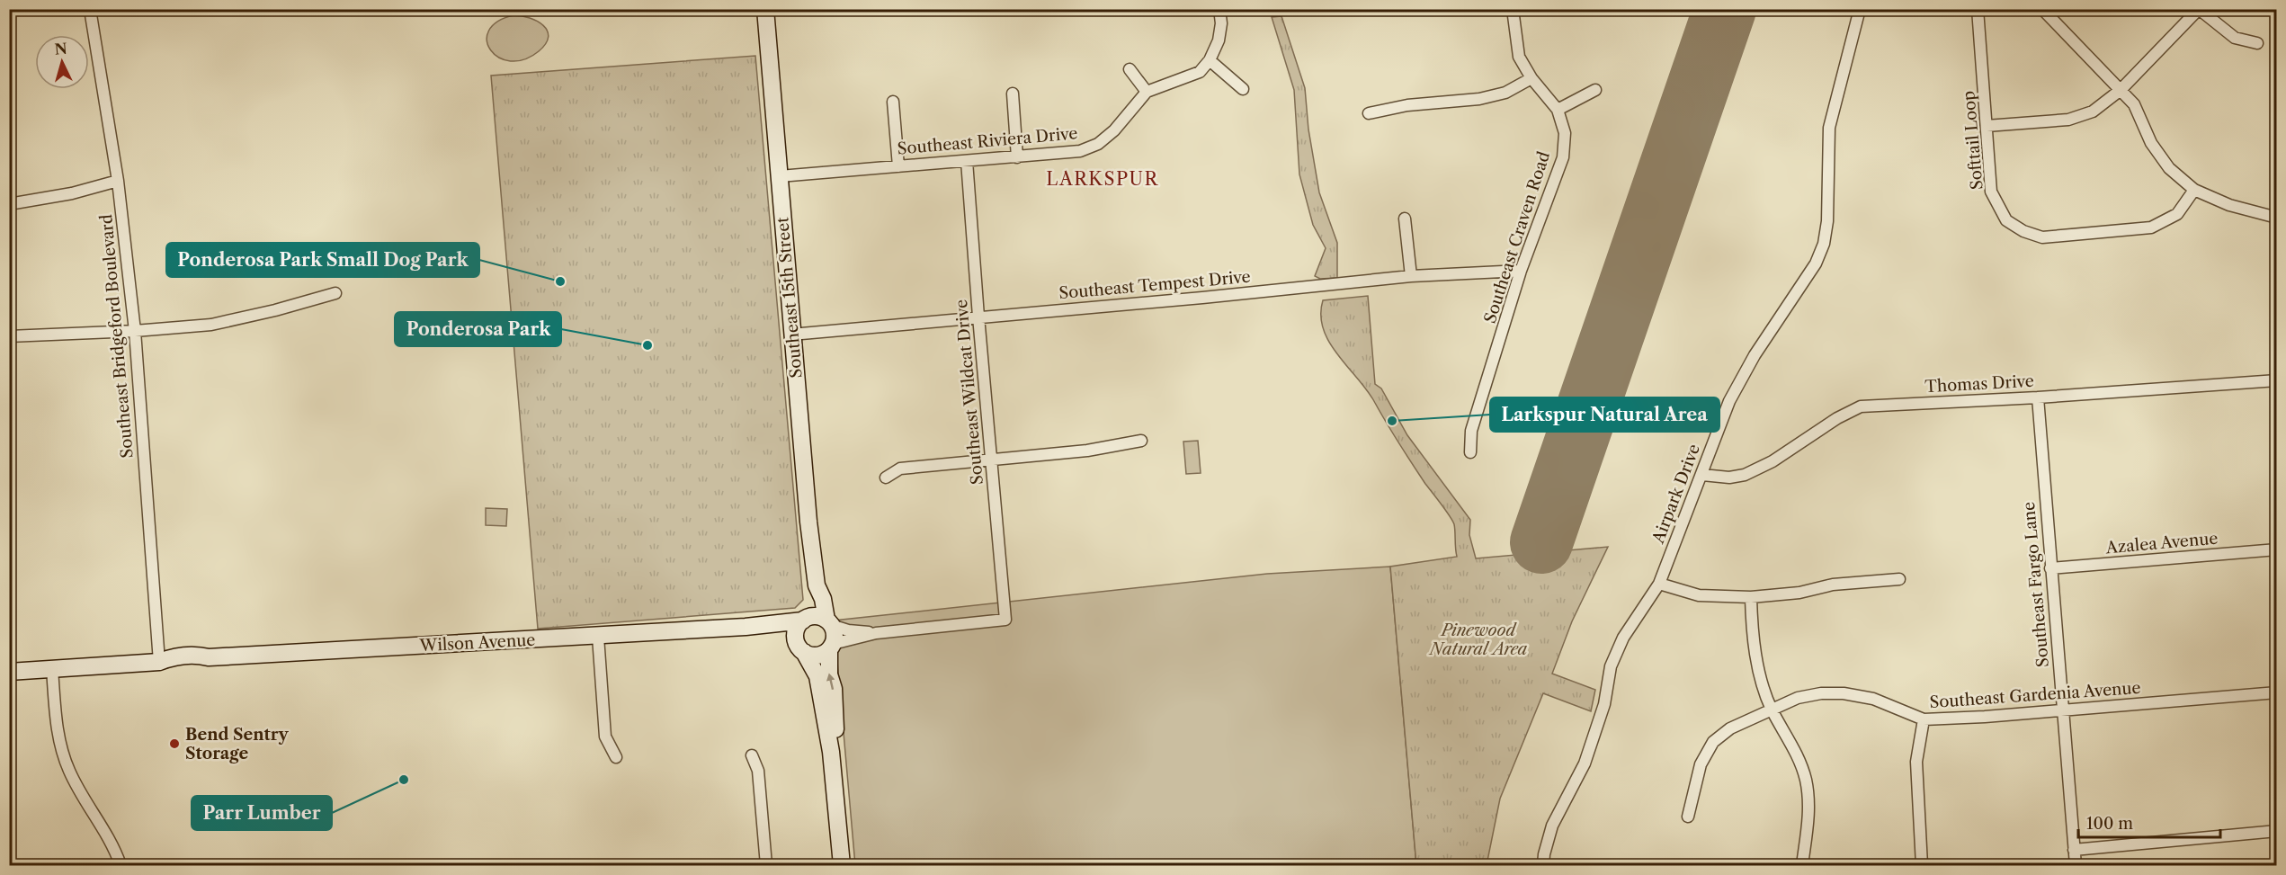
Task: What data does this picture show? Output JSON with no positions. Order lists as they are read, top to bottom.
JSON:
{
  "streets": {
    "main road": ["Southeast 15th Street", "Wilson Avenue"],
    "street": [
      "Softtail Loop",
      "Southeast Riviera Drive",
      "Southeast Craven Road",
      "Southeast Tempest Drive",
      "Southeast Bridgeford Boulevard",
      "Thomas Drive",
      "Southeast Wildcat Drive",
      "Airpark Drive",
      "Azalea Avenue",
      "Southeast Fargo Lane",
      "Southeast Gardenia Avenue"
    ]
  },
  "crossings": [
    ["Southeast Riviera Drive", "Southeast 15th Street"],
    ["Southeast Riviera Drive", "Southeast Wildcat Drive"],
    ["Southeast Craven Road", "Southeast Tempest Drive"],
    ["Southeast Tempest Drive", "Southeast 15th Street"],
    ["Southeast Tempest Drive", "Southeast Wildcat Drive"],
    ["Southeast 15th Street", "Wilson Avenue"],
    ["Southeast Bridgeford Boulevard", "Wilson Avenue"],
    ["Thomas Drive", "Airpark Drive"],
    ["Thomas Drive", "Southeast Fargo Lane"],
    ["Azalea Avenue", "Southeast Fargo Lane"],
    ["Southeast Fargo Lane", "Southeast Gardenia Avenue"]
  ],
  "districts": ["LARKSPUR"],
  "parks": ["Pinewood Natural Area"],
  "places": [
    "Ponderosa Park Small Dog Park",
    "Ponderosa Park",
    "Larkspur Natural Area",
    "Bend Sentry Storage",
    "Parr Lumber"
  ],
  "scale_bar": "100 m",
  "north": "top"
}
